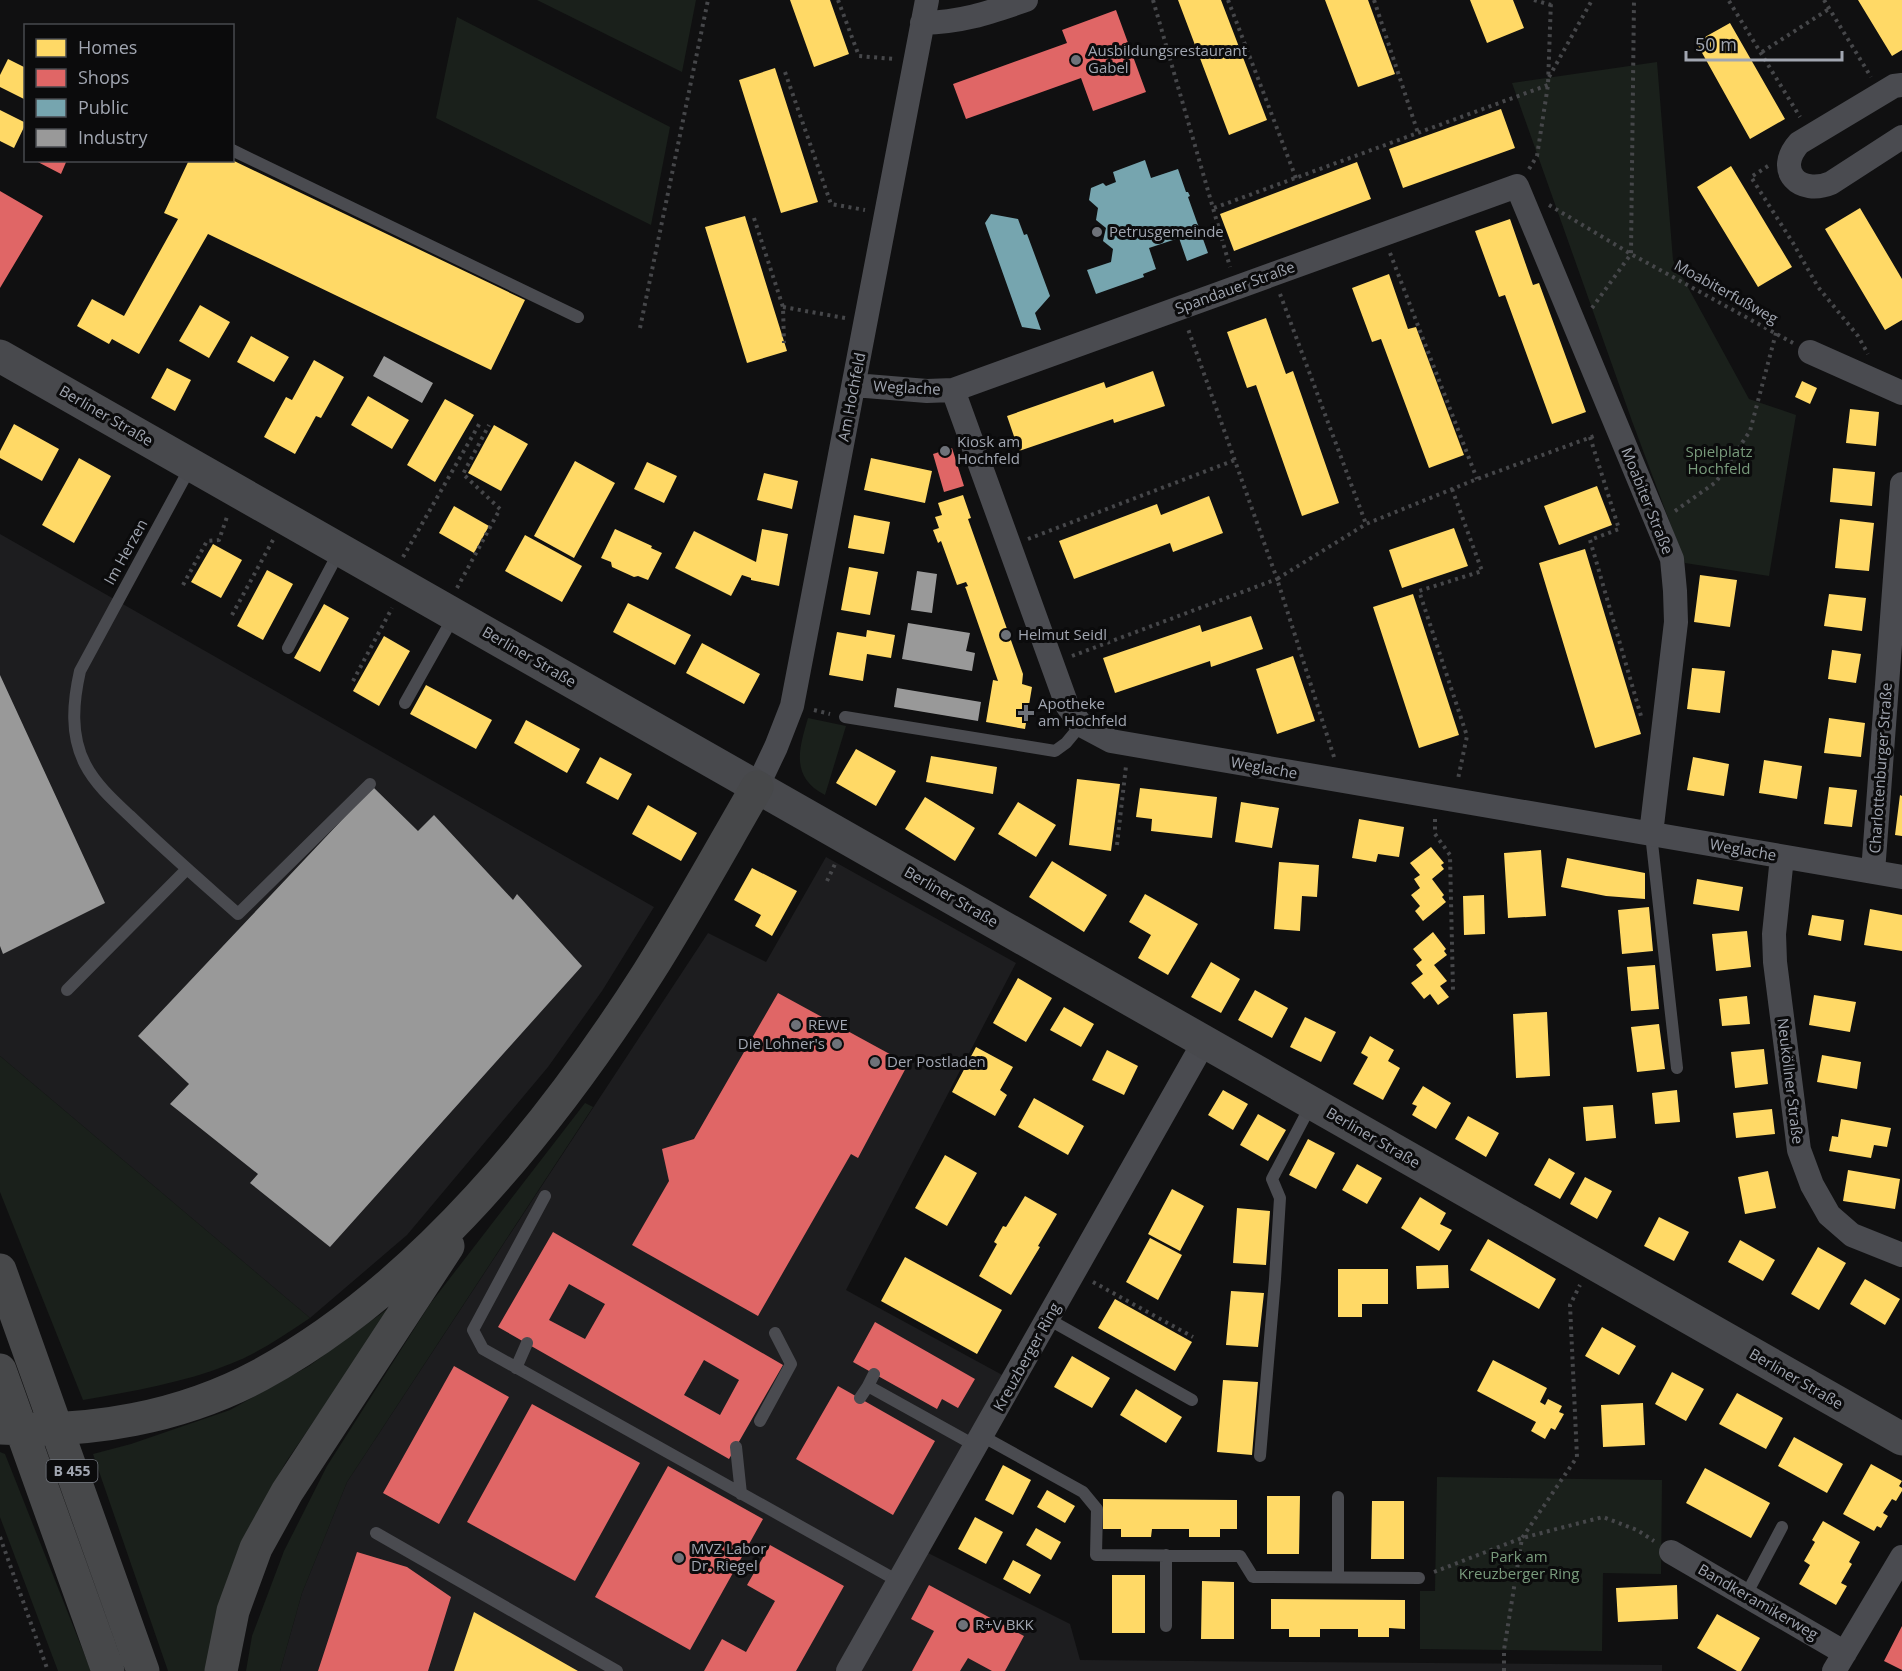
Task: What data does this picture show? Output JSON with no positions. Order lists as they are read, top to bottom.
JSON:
{
  "streets": {
    "highway": ["B 455"],
    "street": [
      "Spandauer Straße",
      "Weglache",
      "Am Hochfeld",
      "Berliner Straße",
      "Moabiter Straße",
      "Charlottenburger Straße",
      "Neuköllner Straße",
      "Kreuzberger Ring",
      "Bandkeramikerweg"
    ],
    "lane": ["Im Herzen"],
    "path": ["Moabiterfußweg"]
  },
  "crossings": [
    ["Spandauer Straße", "Moabiterfußweg"],
    ["Spandauer Straße", "Weglache"],
    ["Spandauer Straße", "Moabiter Straße"],
    ["Moabiterfußweg", "Moabiter Straße"],
    ["Weglache", "Am Hochfeld"],
    ["Weglache", "Moabiter Straße"],
    ["Weglache", "Charlottenburger Straße"],
    ["Weglache", "Neuköllner Straße"],
    ["Am Hochfeld", "Berliner Straße"],
    ["Berliner Straße", "Im Herzen"],
    ["Berliner Straße", "Kreuzberger Ring"]
  ],
  "parks": ["Spielplatz Hochfeld", "Park am Kreuzberger Ring"],
  "places": {
    "other": [
      "Ausbildungsrestaurant Gabel",
      "Petrusgemeinde",
      "Kiosk am Hochfeld",
      "Helmut Seidl",
      "REWE",
      "Die Lohner's",
      "Der Postladen",
      "MVZ Labor Dr. Riegel",
      "R+V BKK"
    ],
    "health": ["Apotheke am Hochfeld"]
  },
  "legend": [
    "Homes",
    "Shops",
    "Public",
    "Industry"
  ],
  "scale_bar": "50 m"
}
